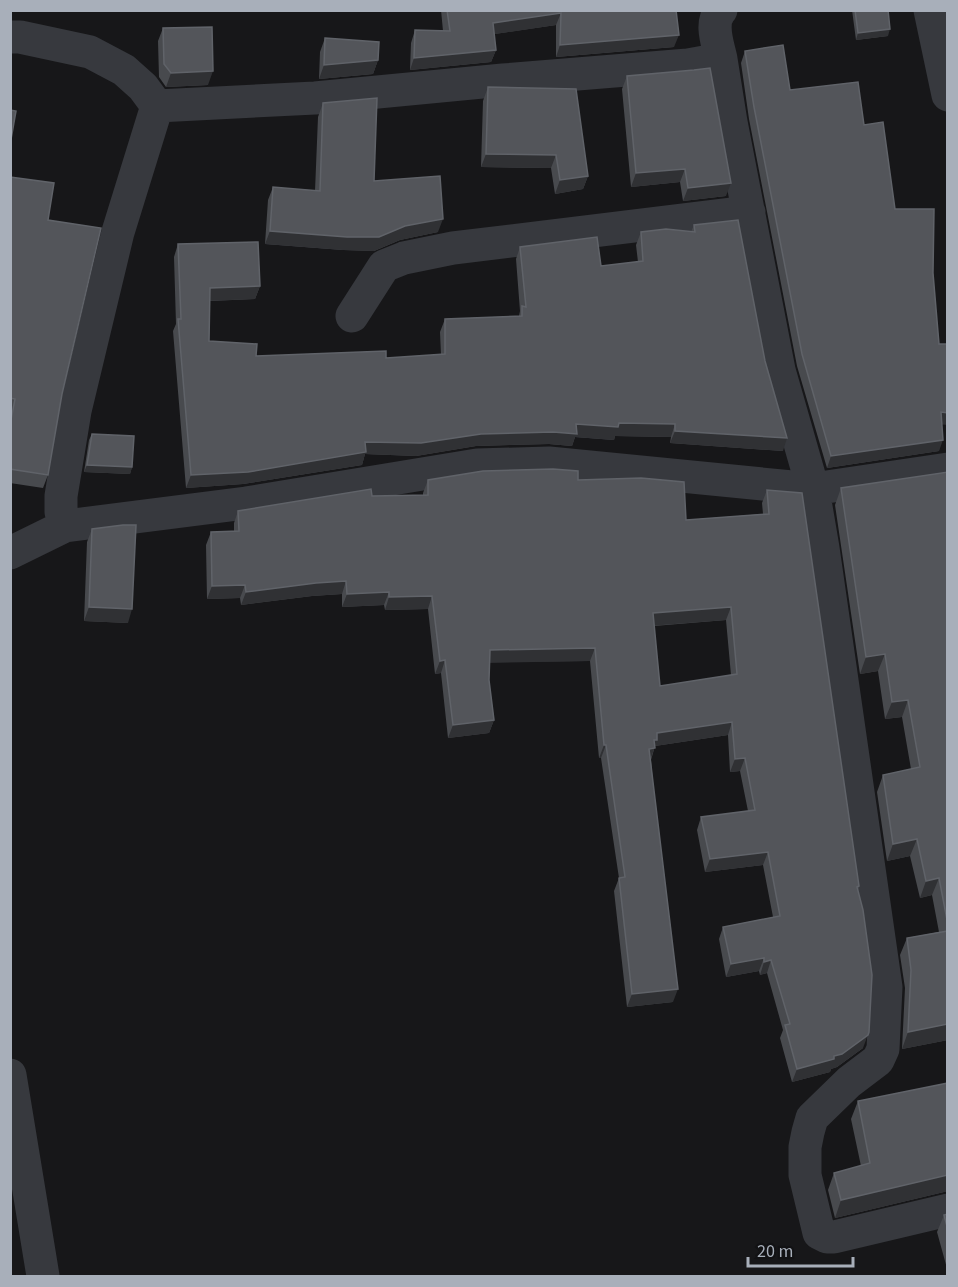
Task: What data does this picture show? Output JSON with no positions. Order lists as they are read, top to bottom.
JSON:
{
  "scale_bar": "20 m"
}
